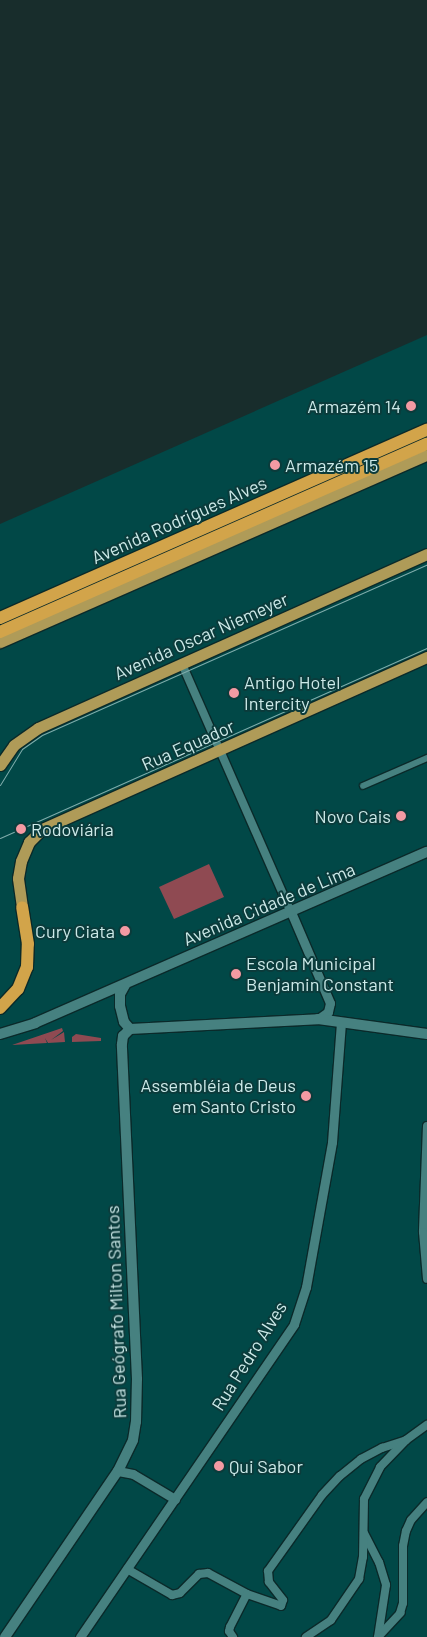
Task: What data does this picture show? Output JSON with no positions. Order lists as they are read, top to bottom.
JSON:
{
  "streets": {
    "highway": ["Avenida Rodrigues Alves"],
    "main road": [
      "Avenida Oscar Niemeyer",
      "Rua Equador",
      "Avenida Cidade de Lima",
      "Rua Geógrafo Milton Santos"
    ],
    "street": ["Rua Pedro Alves"]
  },
  "places": [
    "Armazém 14",
    "Armazém 15",
    "Antigo Hotel Intercity",
    "Novo Cais",
    "Rodoviária",
    "Cury Ciata",
    "Escola Municipal Benjamin Constant",
    "Assembléia de Deus em Santo Cristo",
    "Qui Sabor"
  ]
}
